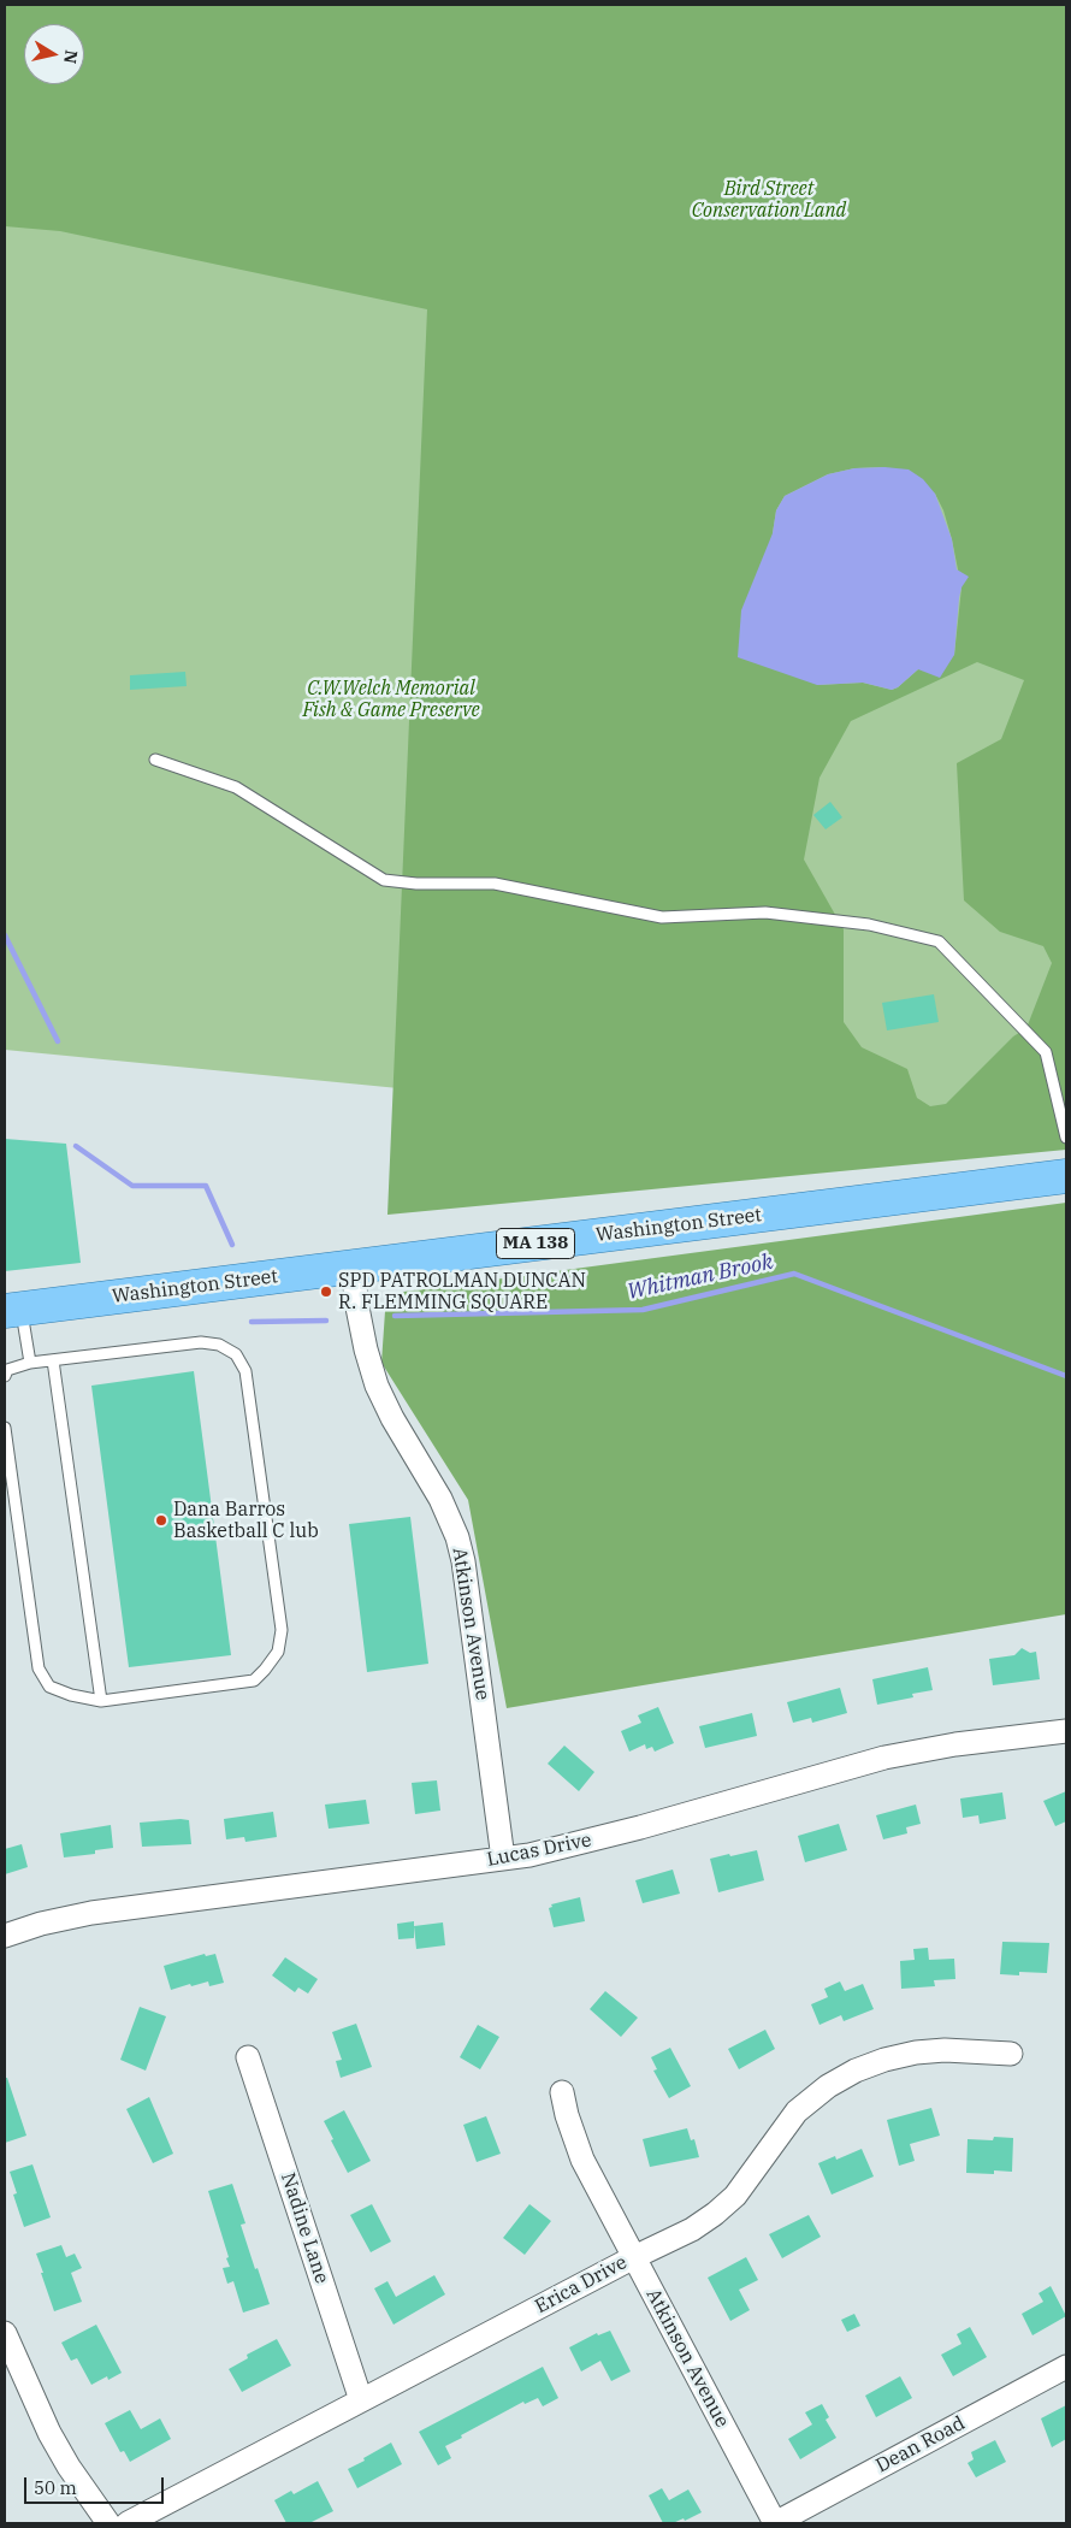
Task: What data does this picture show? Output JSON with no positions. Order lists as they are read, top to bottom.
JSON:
{
  "streets": {
    "main road": ["Washington Street", "MA 138"],
    "street": [
      "Atkinson Avenue",
      "Lucas Drive",
      "Nadine Lane",
      "Erica Drive",
      "Dean Road"
    ]
  },
  "crossings": [
    ["Washington Street", "Atkinson Avenue"],
    ["Atkinson Avenue", "Lucas Drive"],
    ["Atkinson Avenue", "Erica Drive"],
    ["Atkinson Avenue", "Dean Road"],
    ["Nadine Lane", "Erica Drive"]
  ],
  "water": ["Whitman Brook"],
  "parks": ["Bird Street Conservation Land", "C.W.Welch Memorial Fish & Game Preserve"],
  "places": ["SPD PATROLMAN DUNCAN R. FLEMMING SQUARE", "Dana Barros Basketball C lub"],
  "scale_bar": "50 m",
  "north": "right"
}
